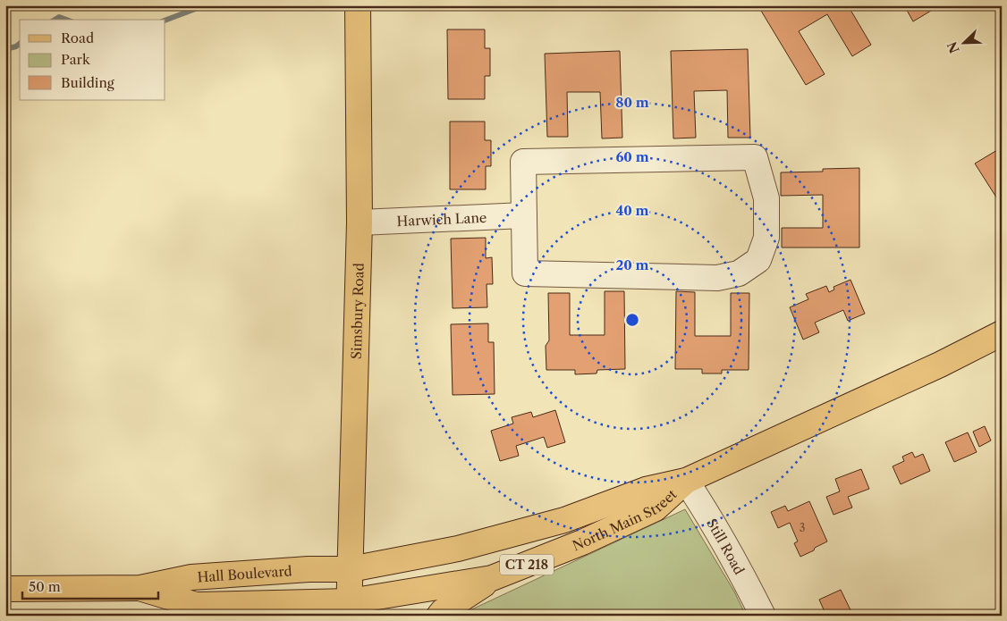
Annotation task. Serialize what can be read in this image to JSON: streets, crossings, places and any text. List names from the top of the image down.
{
  "streets": {
    "main road": [
      "Simsbury Road",
      "North Main Street",
      "CT 218",
      "Hall Boulevard"
    ],
    "street": ["Harwich Lane", "Still Road"]
  },
  "crossings": [
    ["Harwich Lane", "Simsbury Road"],
    ["Simsbury Road", "North Main Street"],
    ["Simsbury Road", "Hall Boulevard"],
    ["North Main Street", "Still Road"],
    ["North Main Street", "Hall Boulevard"]
  ],
  "house_numbers": ["3"],
  "legend": ["Road", "Park", "Building"],
  "scale_bar": "50 m",
  "north": "bottom left",
  "rings": [
    "80 m",
    "60 m",
    "40 m",
    "20 m"
  ]
}
